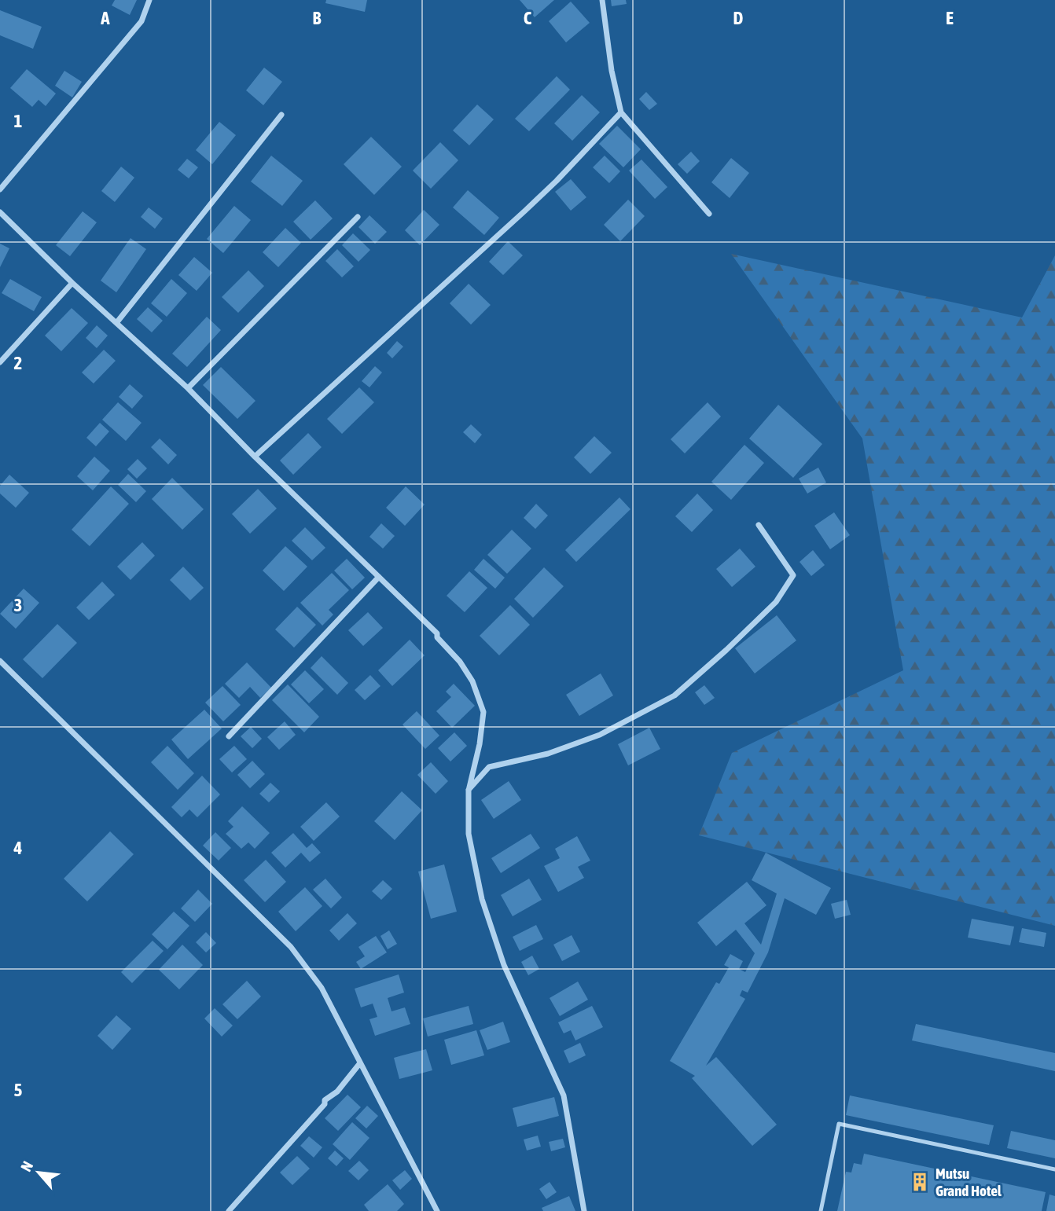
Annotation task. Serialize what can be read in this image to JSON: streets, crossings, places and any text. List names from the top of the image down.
{
  "places": {
    "building": ["Mutsu Grand Hotel"]
  },
  "north": "top left",
  "grid": {
    "columns": [
      "A",
      "B",
      "C",
      "D",
      "E"
    ],
    "rows": [
      "1",
      "2",
      "3",
      "4",
      "5"
    ]
  }
}
